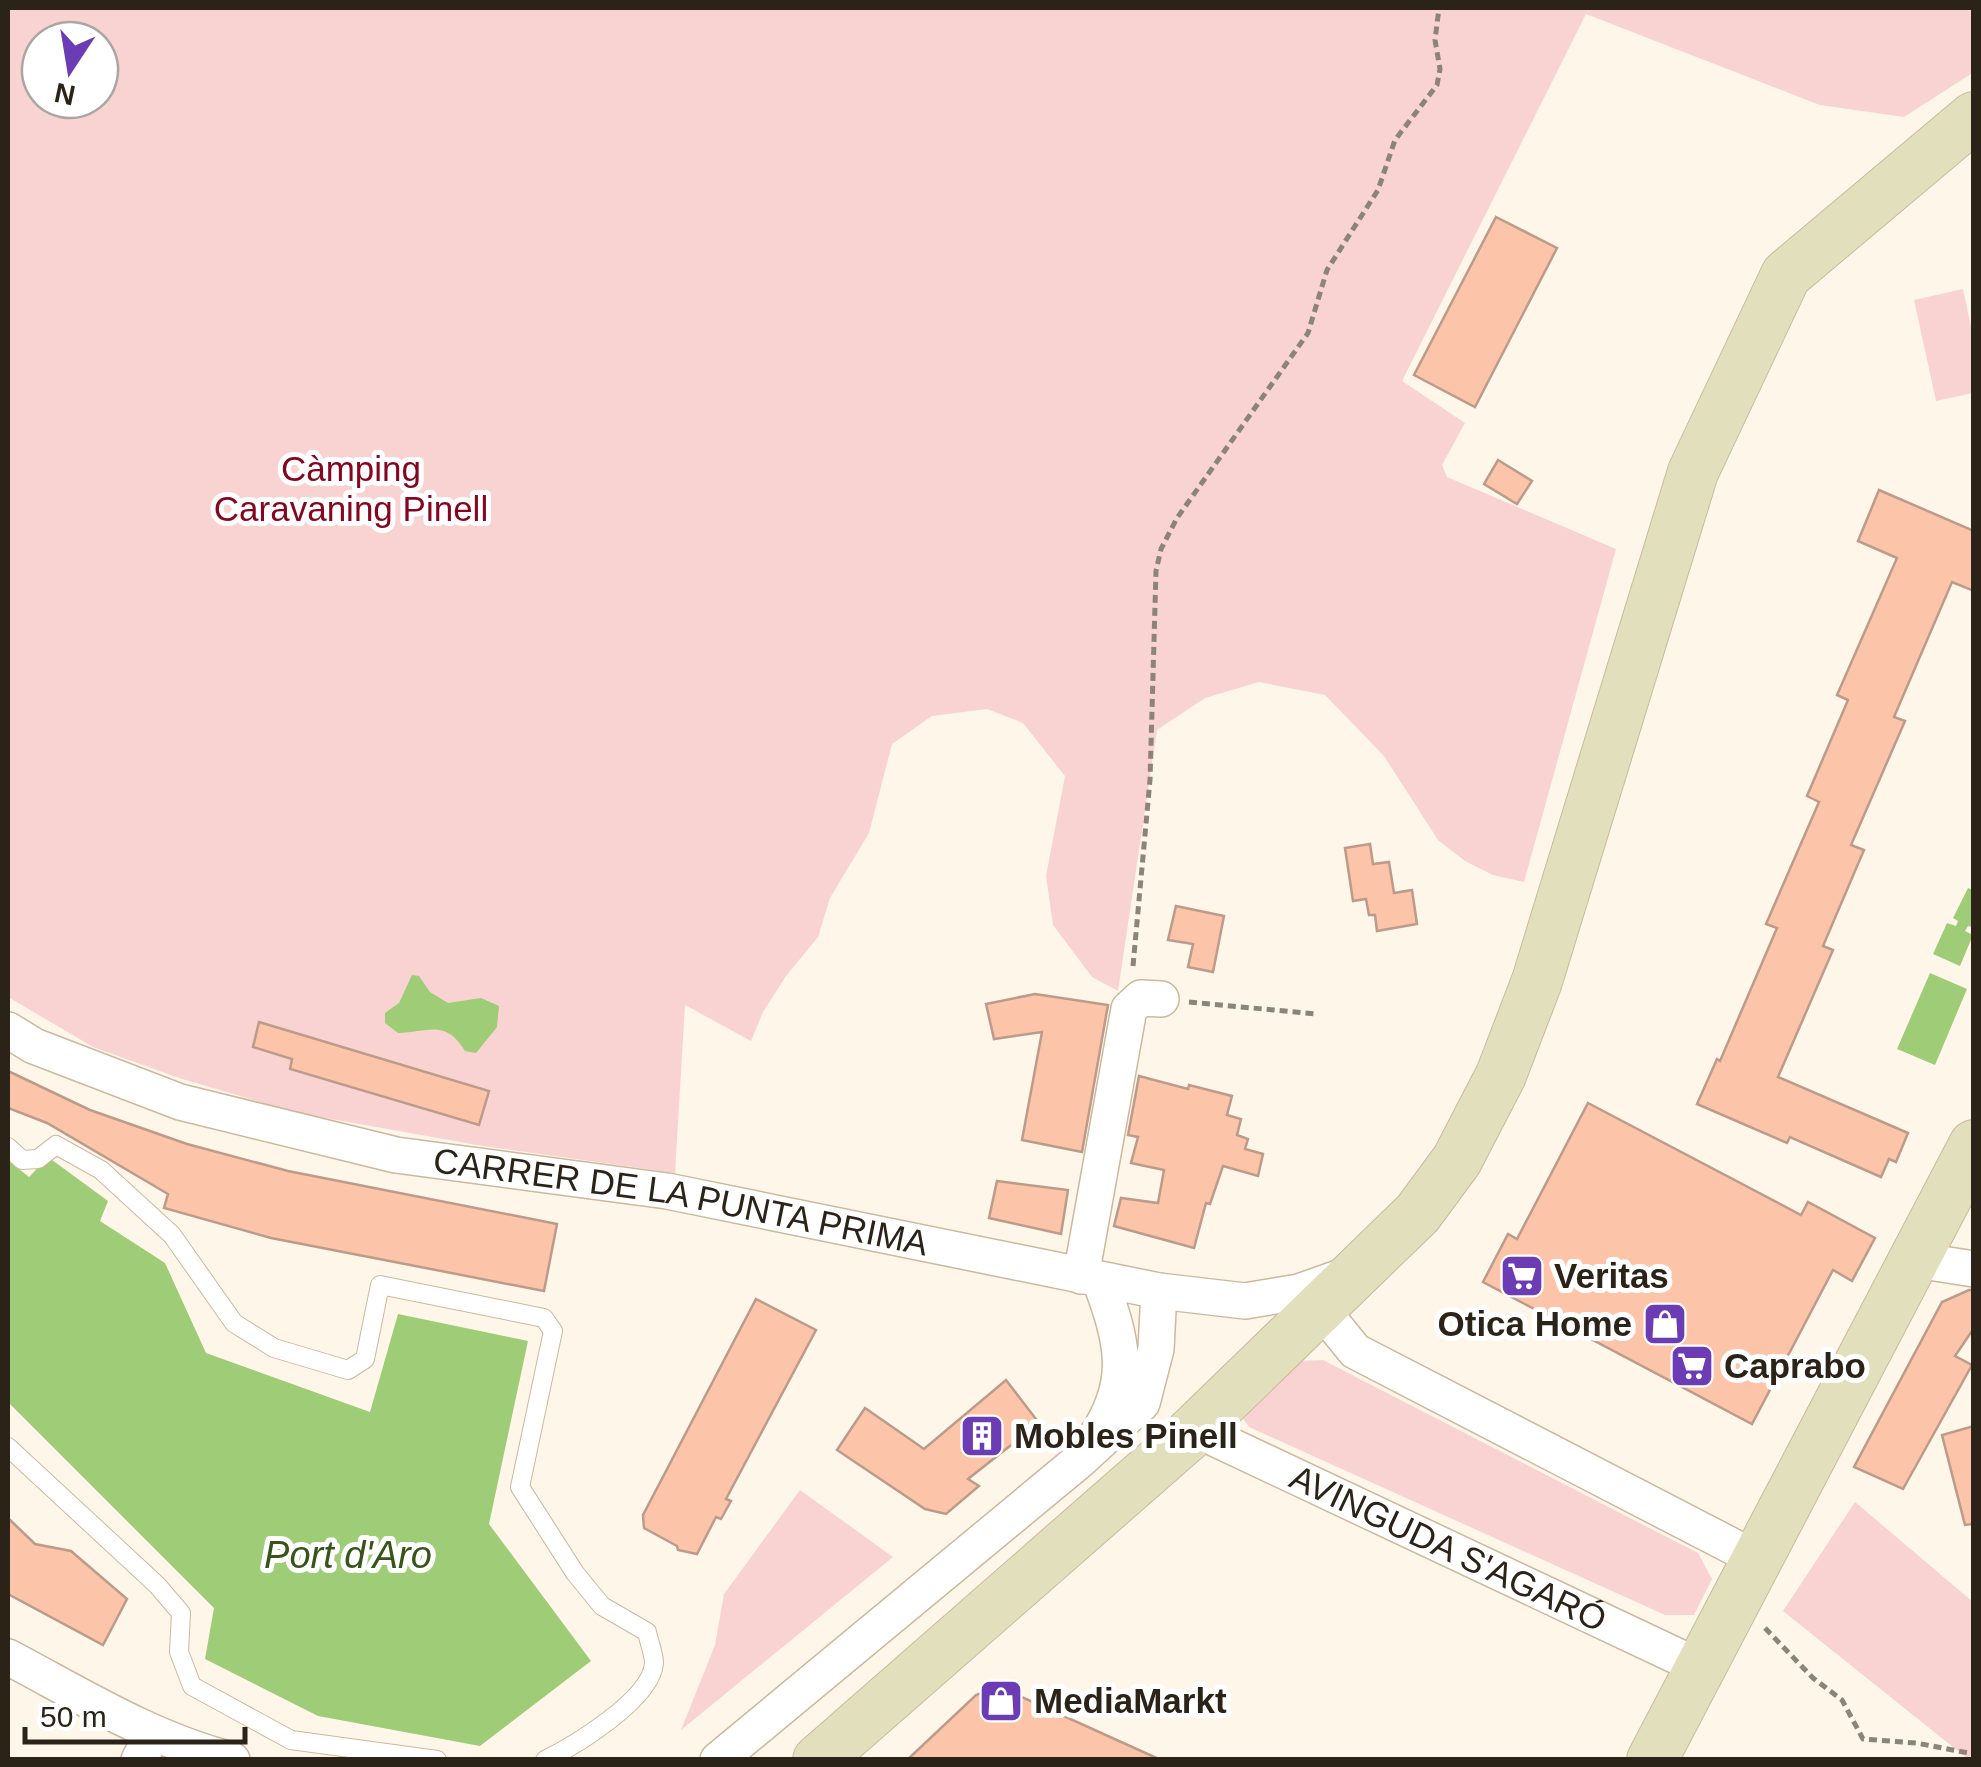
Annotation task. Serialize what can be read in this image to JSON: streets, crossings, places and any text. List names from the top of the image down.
{
  "streets": {
    "street": ["CARRER DE LA PUNTA PRIMA", "AVINGUDA S'AGARÓ"]
  },
  "water": ["Port d'Aro"],
  "parks": ["Càmping Caravaning Pinell"],
  "places": {
    "supermarket": ["Veritas", "Caprabo"],
    "shop": ["Otica Home", "MediaMarkt"],
    "building": ["Mobles Pinell"]
  },
  "scale_bar": "50 m",
  "north": "bottom"
}
